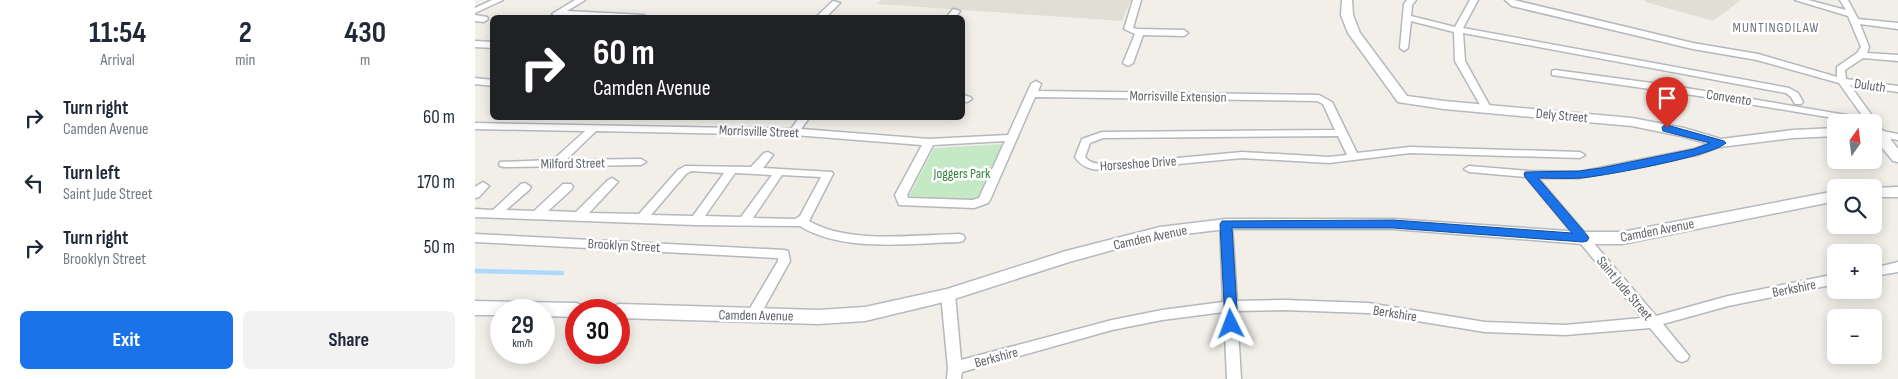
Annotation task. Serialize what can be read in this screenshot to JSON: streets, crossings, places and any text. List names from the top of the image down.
{
  "streets": {
    "street": [
      "Duluth",
      "Morrisville Extension",
      "Convento",
      "Dely Street",
      "Morrisville Street",
      "Milford Street",
      "Horseshoe Drive",
      "Camden Avenue",
      "Brooklyn Street",
      "Saint Jude Street",
      "Berkshire"
    ]
  },
  "crossings": [
    ["Morrisville Extension", "Morrisville Street"],
    ["Morrisville Extension", "Horseshoe Drive"],
    ["Camden Avenue", "Brooklyn Street"],
    ["Camden Avenue", "Saint Jude Street"],
    ["Saint Jude Street", "Berkshire"]
  ],
  "districts": ["MUNTINGDILAW"],
  "parks": ["Joggers Park"],
  "north": "top",
  "page": {
    "eta": [
      "11:54",
      "Arrival",
      "2",
      "min",
      "430",
      "m"
    ],
    "turn": ["60 m", "Camden Avenue"],
    "list": [
      {
        "name": "Turn right",
        "note": "Camden Avenue",
        "value": "60 m"
      },
      {
        "name": "Turn left",
        "note": "Saint Jude Street",
        "value": "170 m"
      },
      {
        "name": "Turn right",
        "note": "Brooklyn Street",
        "value": "50 m"
      }
    ],
    "map_buttons": ["+", "−"],
    "speed": "29 km/h",
    "limit": "30",
    "buttons": ["Exit", "Share"]
  }
}
